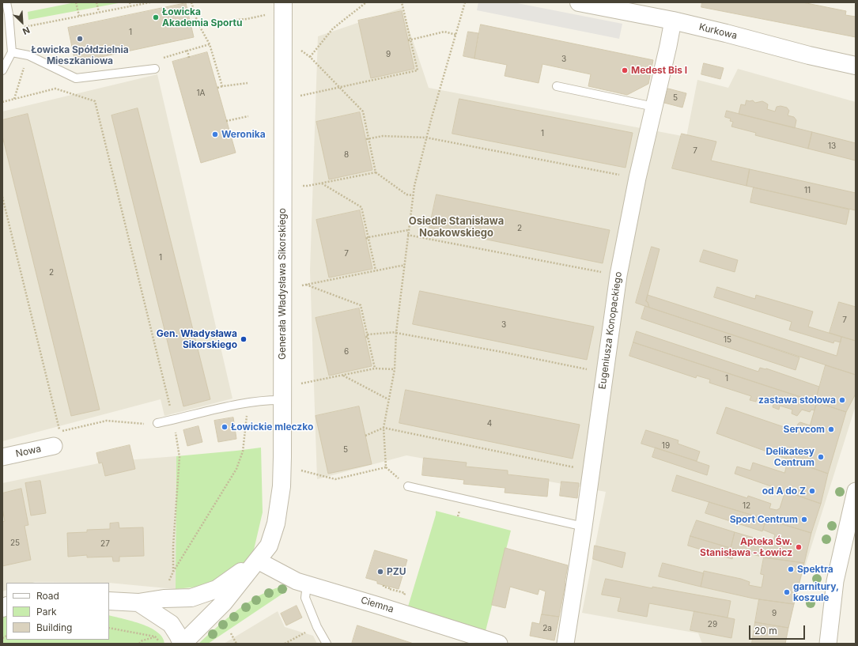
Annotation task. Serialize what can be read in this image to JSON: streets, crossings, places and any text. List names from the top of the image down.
{
  "streets": {
    "street": [
      "Kurkowa",
      "Generała Władysława Sikorskiego",
      "Eugeniusza Konopackiego",
      "Nowa",
      "Ciemna"
    ]
  },
  "crossings": [
    ["Kurkowa", "Eugeniusza Konopackiego"],
    ["Generała Władysława Sikorskiego", "Ciemna"]
  ],
  "districts": ["Osiedle Stanisława Noakowskiego"],
  "places": [
    "Łowicka Akademia Sportu",
    "Łowicka Spółdzielnia Mieszkaniowa",
    "Medest Bis I",
    "Weronika",
    "Gen. Władysława Sikorskiego",
    "zastawa stołowa",
    "Łowickie mleczko",
    "Servcom",
    "Delikatesy Centrum",
    "od A do Z",
    "Sport Centrum",
    "Apteka Św. Stanisława - Łowicz",
    "Spektra",
    "PZU",
    "garnitury, koszule"
  ],
  "house_numbers": [
    "1",
    "9",
    "3",
    "1A",
    "5",
    "1",
    "13",
    "7",
    "8",
    "11",
    "2",
    "7",
    "1",
    "2",
    "7",
    "3",
    "15",
    "6",
    "1",
    "4",
    "19",
    "5",
    "12",
    "25",
    "27",
    "9",
    "29",
    "2a"
  ],
  "legend": ["Road", "Park", "Building"],
  "scale_bar": "20 m",
  "north": "bottom right"
}
